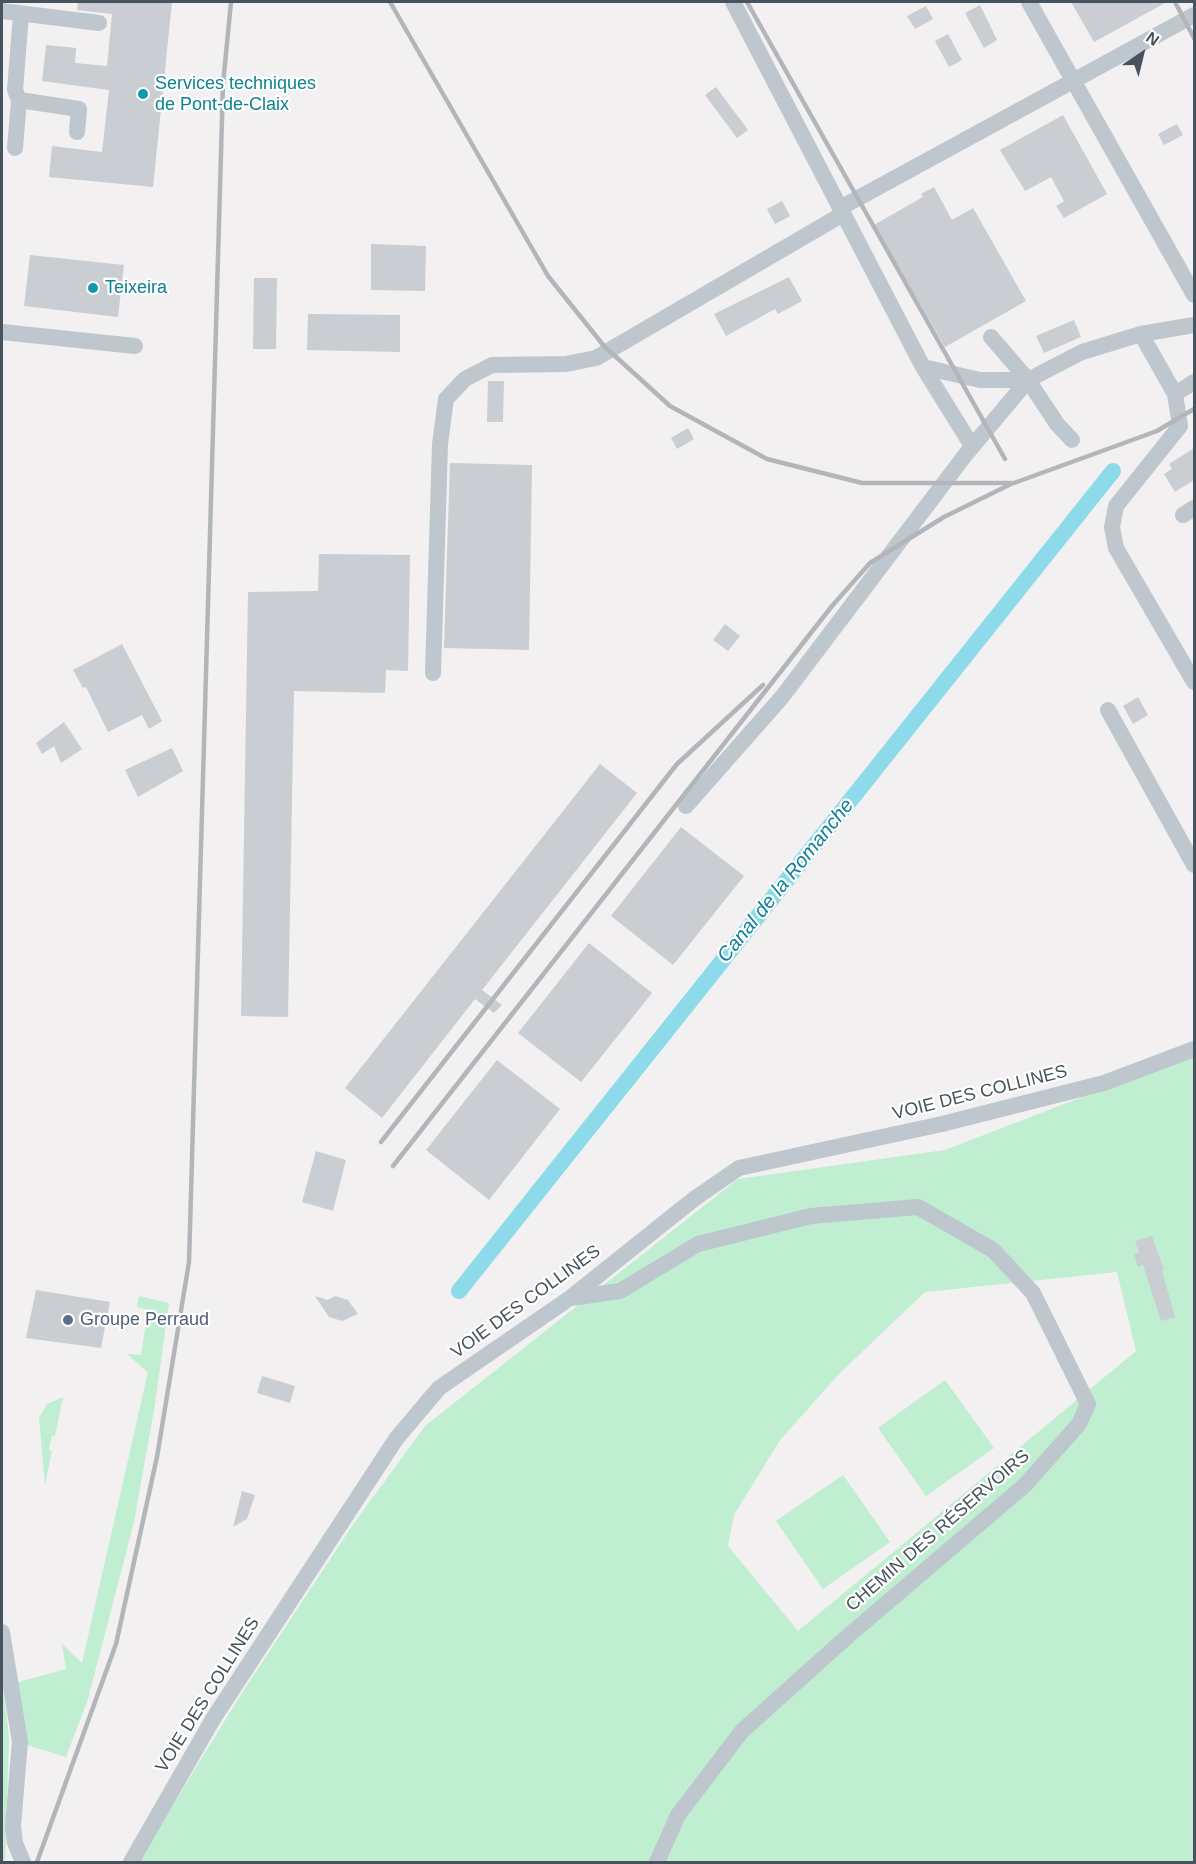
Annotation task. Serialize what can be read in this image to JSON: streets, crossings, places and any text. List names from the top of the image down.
{
  "streets": {
    "street": ["VOIE DES COLLINES", "CHEMIN DES RÉSERVOIRS"]
  },
  "crossings": [
    ["VOIE DES COLLINES", "CHEMIN DES RÉSERVOIRS"]
  ],
  "water": ["Canal de la Romanche"],
  "places": ["Services techniques de Pont-de-Claix", "Teixeira", "Groupe Perraud"],
  "north": "top right"
}
